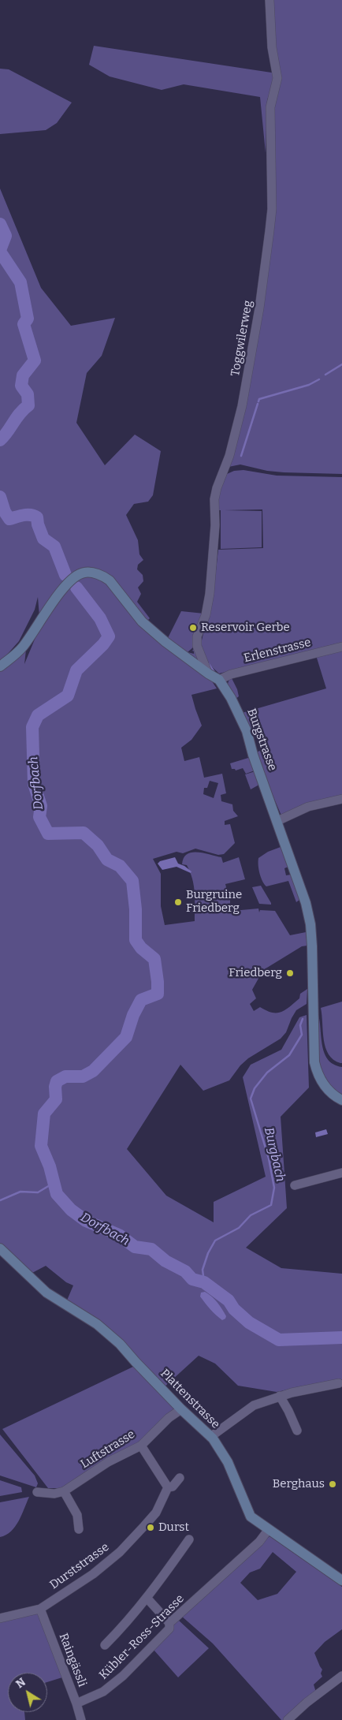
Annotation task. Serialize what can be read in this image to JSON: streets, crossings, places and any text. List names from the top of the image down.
{
  "streets": {
    "street": [
      "Toggwilerweg",
      "Erlenstrasse",
      "Burgstrasse",
      "Plattenstrasse",
      "Luftstrasse",
      "Durststrasse",
      "Kübler-Ross-Strasse",
      "Raingässli"
    ]
  },
  "crossings": [
    ["Erlenstrasse", "Burgstrasse"],
    ["Plattenstrasse", "Luftstrasse"],
    ["Plattenstrasse", "Kübler-Ross-Strasse"],
    ["Durststrasse", "Raingässli"],
    ["Kübler-Ross-Strasse", "Raingässli"]
  ],
  "water": ["Dorfbach", "Burgbach"],
  "places": [
    "Reservoir Gerbe",
    "Burgruine Friedberg",
    "Friedberg",
    "Berghaus",
    "Durst"
  ],
  "north": "top left"
}
